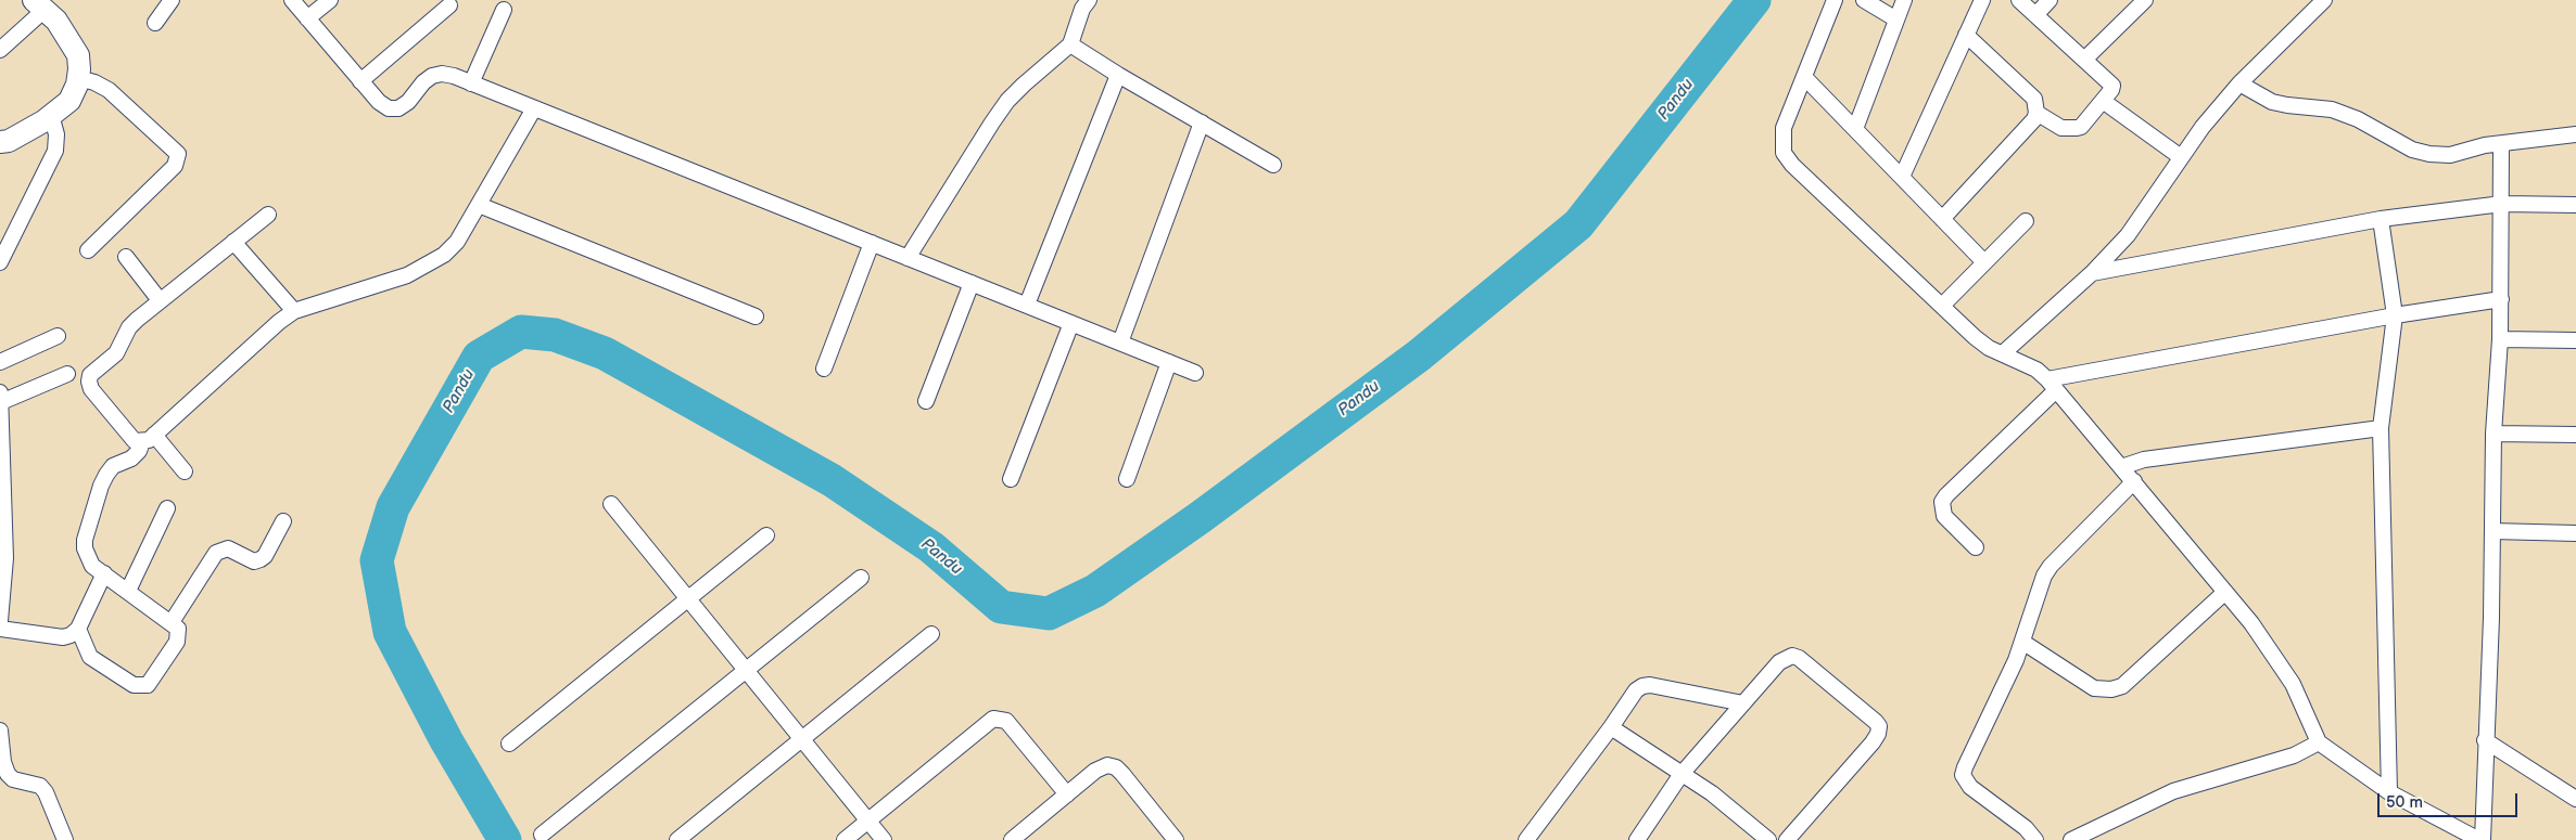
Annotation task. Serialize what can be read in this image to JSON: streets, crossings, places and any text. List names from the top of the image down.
{
  "water": ["Pandu"],
  "scale_bar": "50 m"
}
